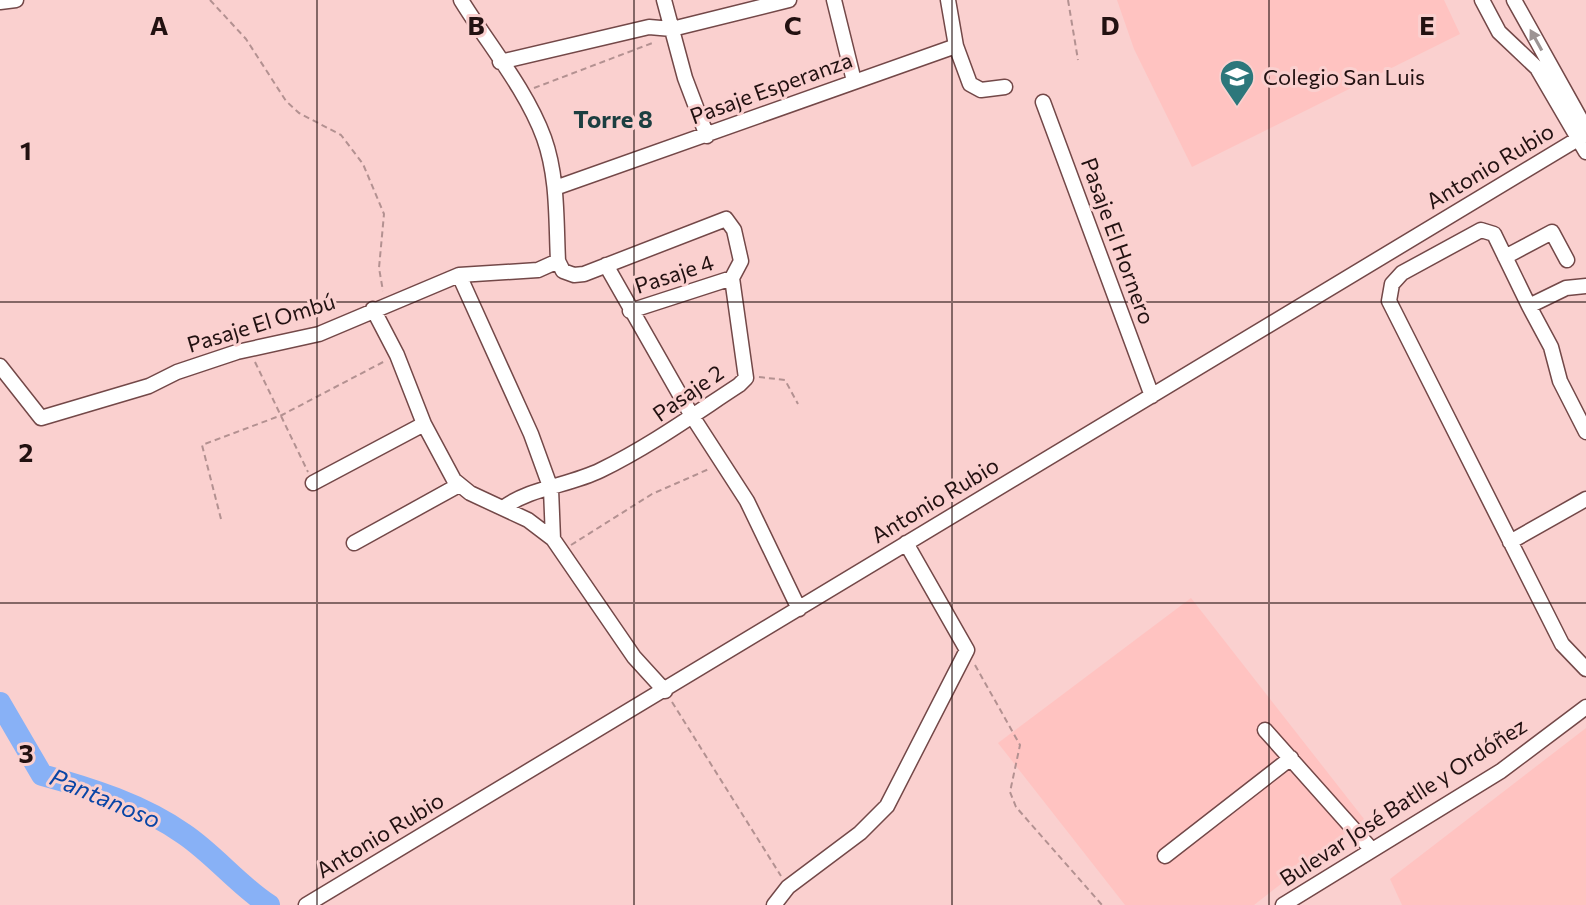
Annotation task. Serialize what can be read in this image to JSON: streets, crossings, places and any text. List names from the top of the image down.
{
  "streets": {
    "street": [
      "Pasaje Esperanza",
      "Antonio Rubio",
      "Pasaje El Hornero",
      "Pasaje 4",
      "Pasaje El Ombú",
      "Pasaje 2",
      "Bulevar José Batlle y Ordóñez"
    ]
  },
  "crossings": [
    ["Antonio Rubio", "Pasaje El Hornero"],
    ["Pasaje 4", "Pasaje 2"]
  ],
  "districts": ["Torre 8"],
  "water": ["Pantanoso"],
  "places": {
    "school or university": ["Colegio San Luis"]
  },
  "grid": {
    "columns": [
      "A",
      "B",
      "C",
      "D",
      "E"
    ],
    "rows": ["1", "2", "3"]
  }
}
